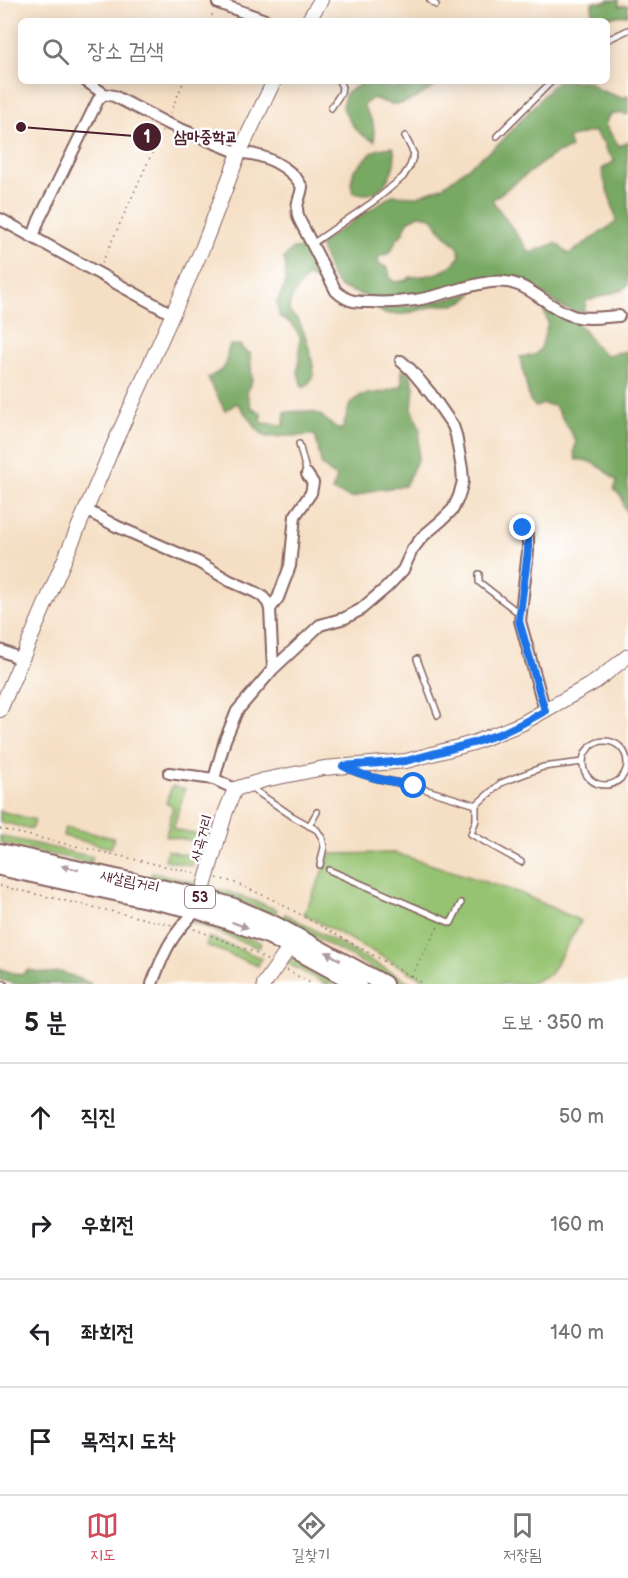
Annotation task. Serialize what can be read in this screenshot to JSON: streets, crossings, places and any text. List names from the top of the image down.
{
  "streets": {
    "main road": ["새살림거리", "53"],
    "street": ["사곡거리"]
  },
  "crossings": [
    ["사곡거리", "새살림거리"]
  ],
  "places": ["삼마중학교"],
  "page": {
    "search": "장소 검색",
    "heading": ["5 분", "도보 · 350 m"],
    "list": [
      ["직진", "50 m"],
      ["우회전", "160 m"],
      ["좌회전", "140 m"],
      "목적지 도착"
    ],
    "nav": ["지도", "길찾기", "저장됨"]
  }
}
